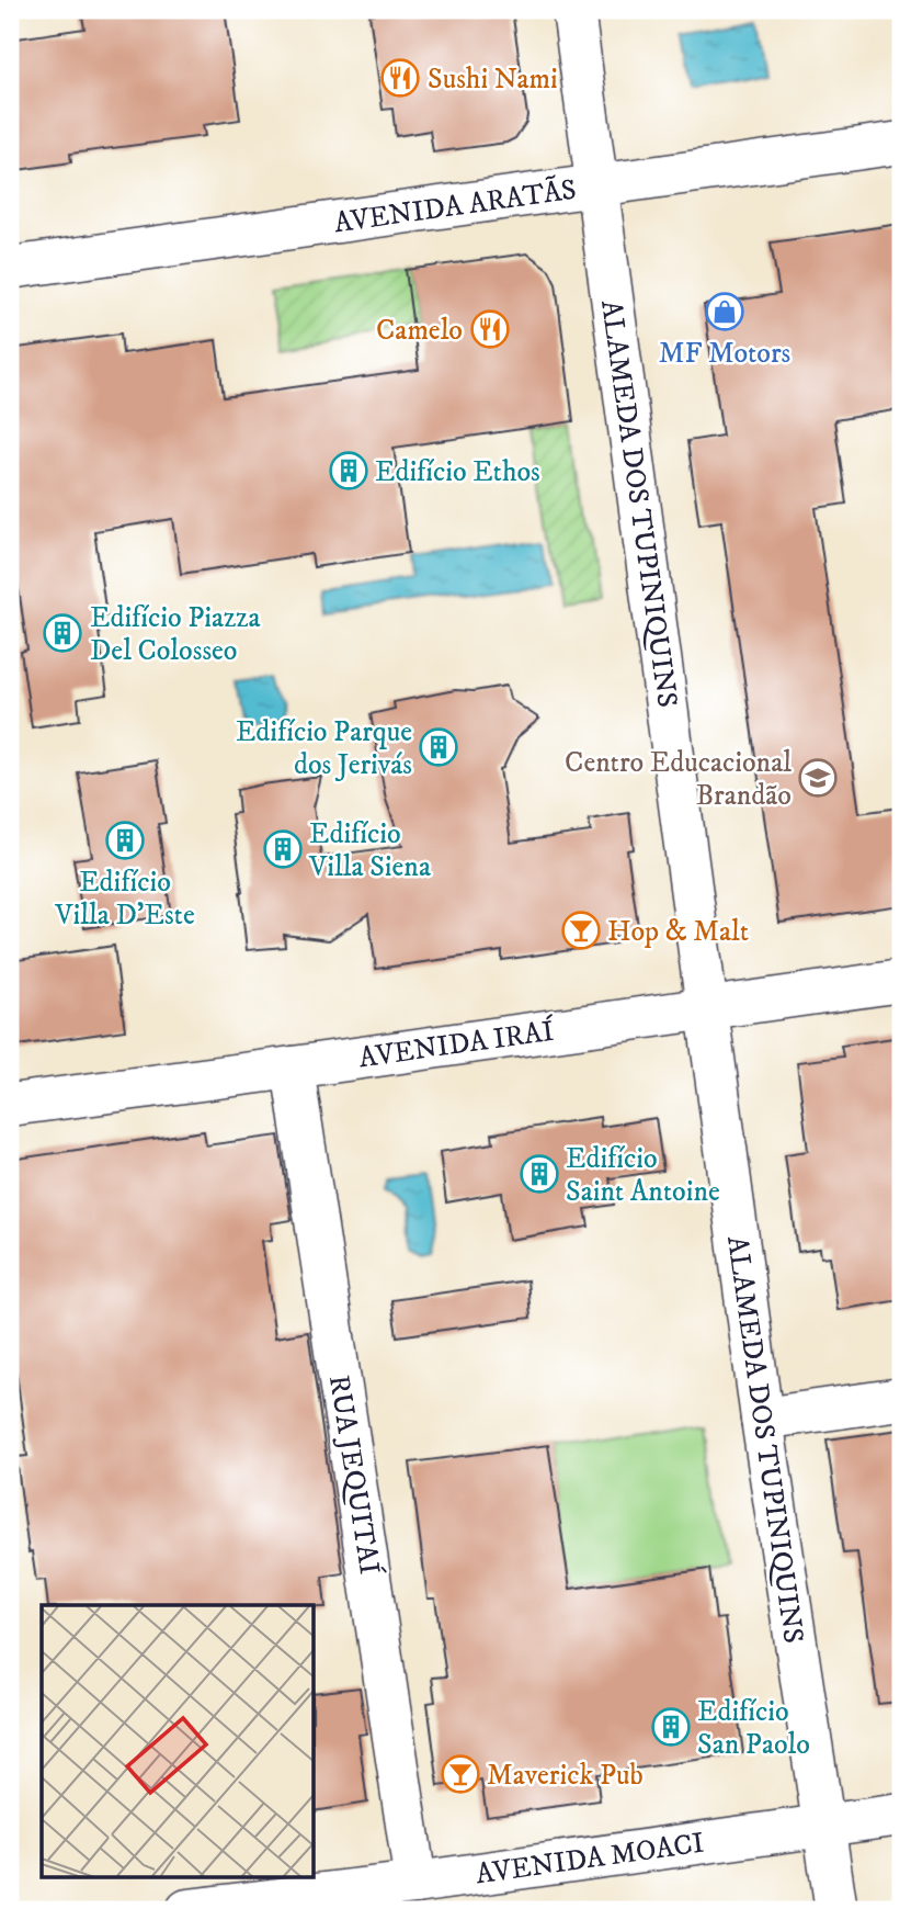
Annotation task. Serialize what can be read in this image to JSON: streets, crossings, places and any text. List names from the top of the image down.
{
  "streets": {
    "street": [
      "AVENIDA ARATÃS",
      "ALAMEDA DOS TUPINIQUINS",
      "AVENIDA IRAÍ",
      "RUA JEQUITAÍ",
      "AVENIDA MOACI"
    ]
  },
  "crossings": [
    ["AVENIDA ARATÃS", "ALAMEDA DOS TUPINIQUINS"],
    ["ALAMEDA DOS TUPINIQUINS", "AVENIDA IRAÍ"],
    ["ALAMEDA DOS TUPINIQUINS", "AVENIDA MOACI"],
    ["AVENIDA IRAÍ", "RUA JEQUITAÍ"],
    ["RUA JEQUITAÍ", "AVENIDA MOACI"]
  ],
  "places": {
    "restaurant": ["Sushi Nami", "Camelo"],
    "shop": ["MF Motors"],
    "building": [
      "Edifício Ethos",
      "Edifício Piazza Del Colosseo",
      "Edifício Parque dos Jerivás",
      "Edifício Villa D'Este",
      "Edifício Villa Siena",
      "Edifício Saint Antoine",
      "Edifício San Paolo"
    ],
    "school or university": ["Centro Educacional Brandão"],
    "bar": ["Hop & Malt", "Maverick Pub"]
  }
}
